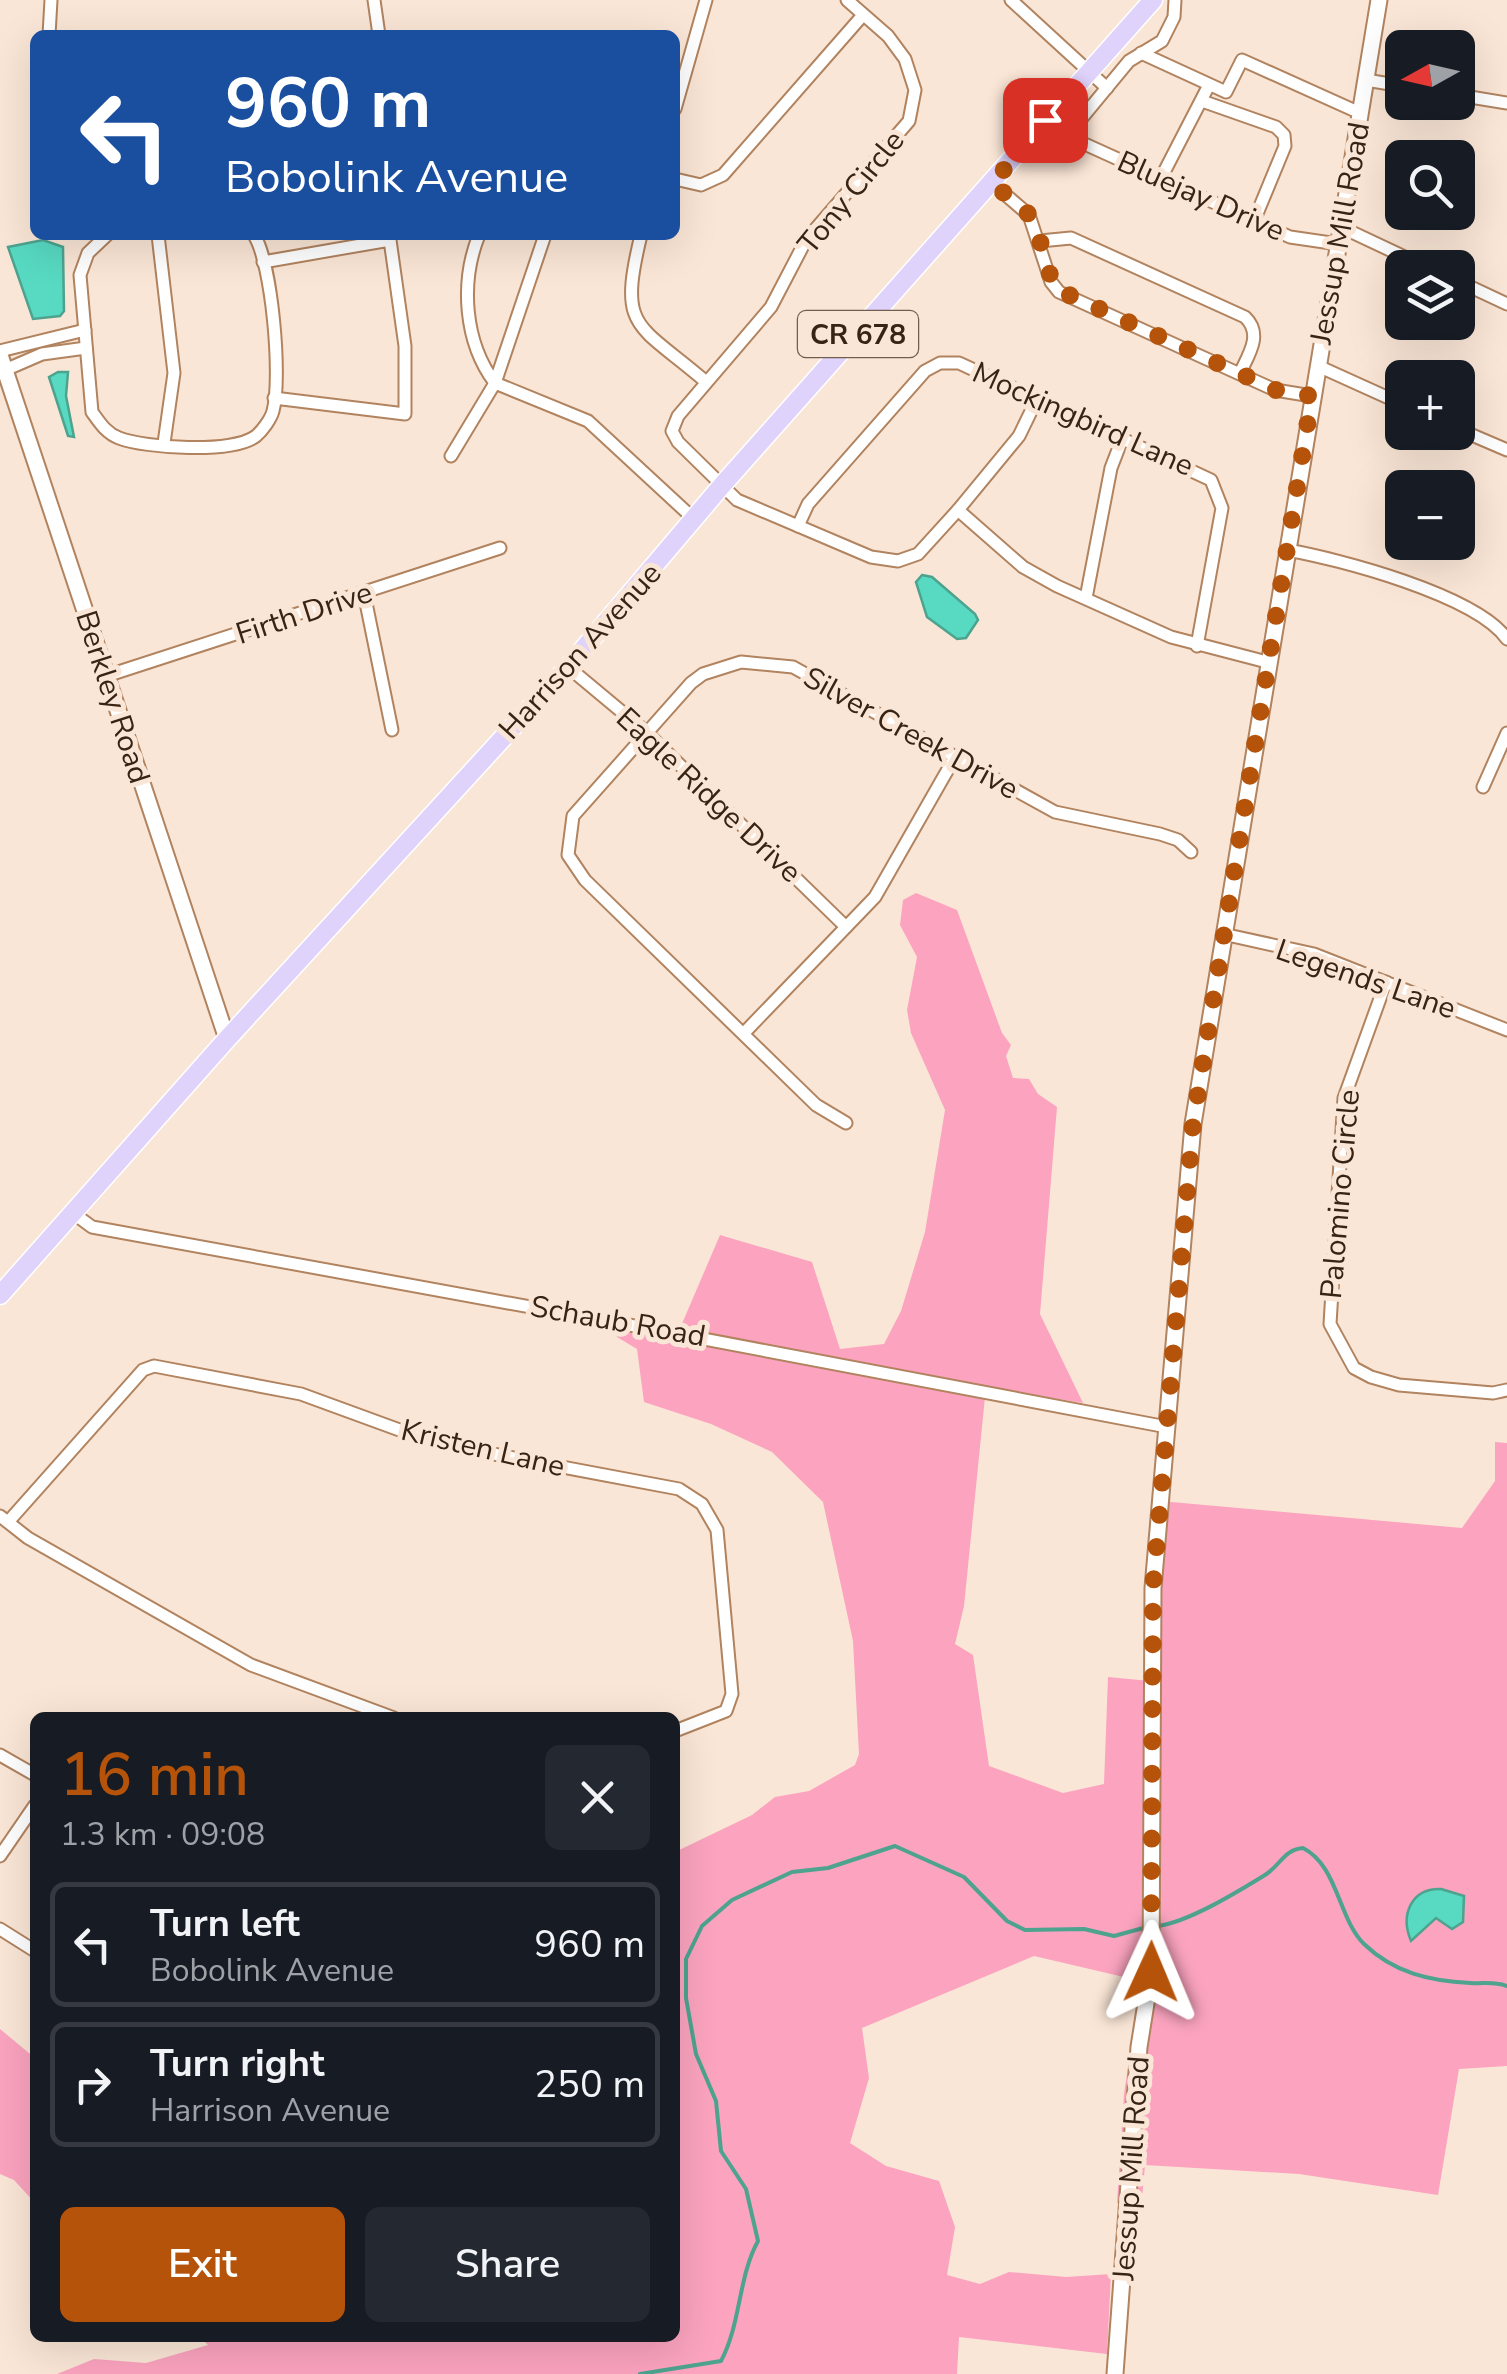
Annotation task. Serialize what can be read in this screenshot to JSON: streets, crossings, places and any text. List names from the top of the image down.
{
  "streets": {
    "main road": ["CR 678", "Harrison Avenue"],
    "street": [
      "Tony Circle",
      "Bluejay Drive",
      "Jessup Mill Road",
      "Mockingbird Lane",
      "Firth Drive",
      "Berkley Road",
      "Silver Creek Drive",
      "Eagle Ridge Drive",
      "Legends Lane",
      "Palomino Circle",
      "Schaub Road",
      "Kristen Lane"
    ]
  },
  "crossings": [
    ["Tony Circle", "Harrison Avenue"],
    ["Bluejay Drive", "Jessup Mill Road"],
    ["Jessup Mill Road", "Legends Lane"],
    ["Jessup Mill Road", "Schaub Road"],
    ["Firth Drive", "Berkley Road"],
    ["Harrison Avenue", "Berkley Road"],
    ["Harrison Avenue", "Eagle Ridge Drive"],
    ["Harrison Avenue", "Schaub Road"],
    ["Silver Creek Drive", "Eagle Ridge Drive"],
    ["Legends Lane", "Palomino Circle"]
  ],
  "north": "left",
  "page": {
    "map_buttons": ["+", "−"],
    "turn": ["960 m", "Bobolink Avenue"],
    "heading": ["16 min", "1.3 km · 09:08"],
    "list": [
      {
        "name": "Turn left",
        "note": "Bobolink Avenue",
        "value": "960 m"
      },
      {
        "name": "Turn right",
        "note": "Harrison Avenue",
        "value": "250 m"
      }
    ],
    "buttons": ["Exit", "Share"]
  }
}
